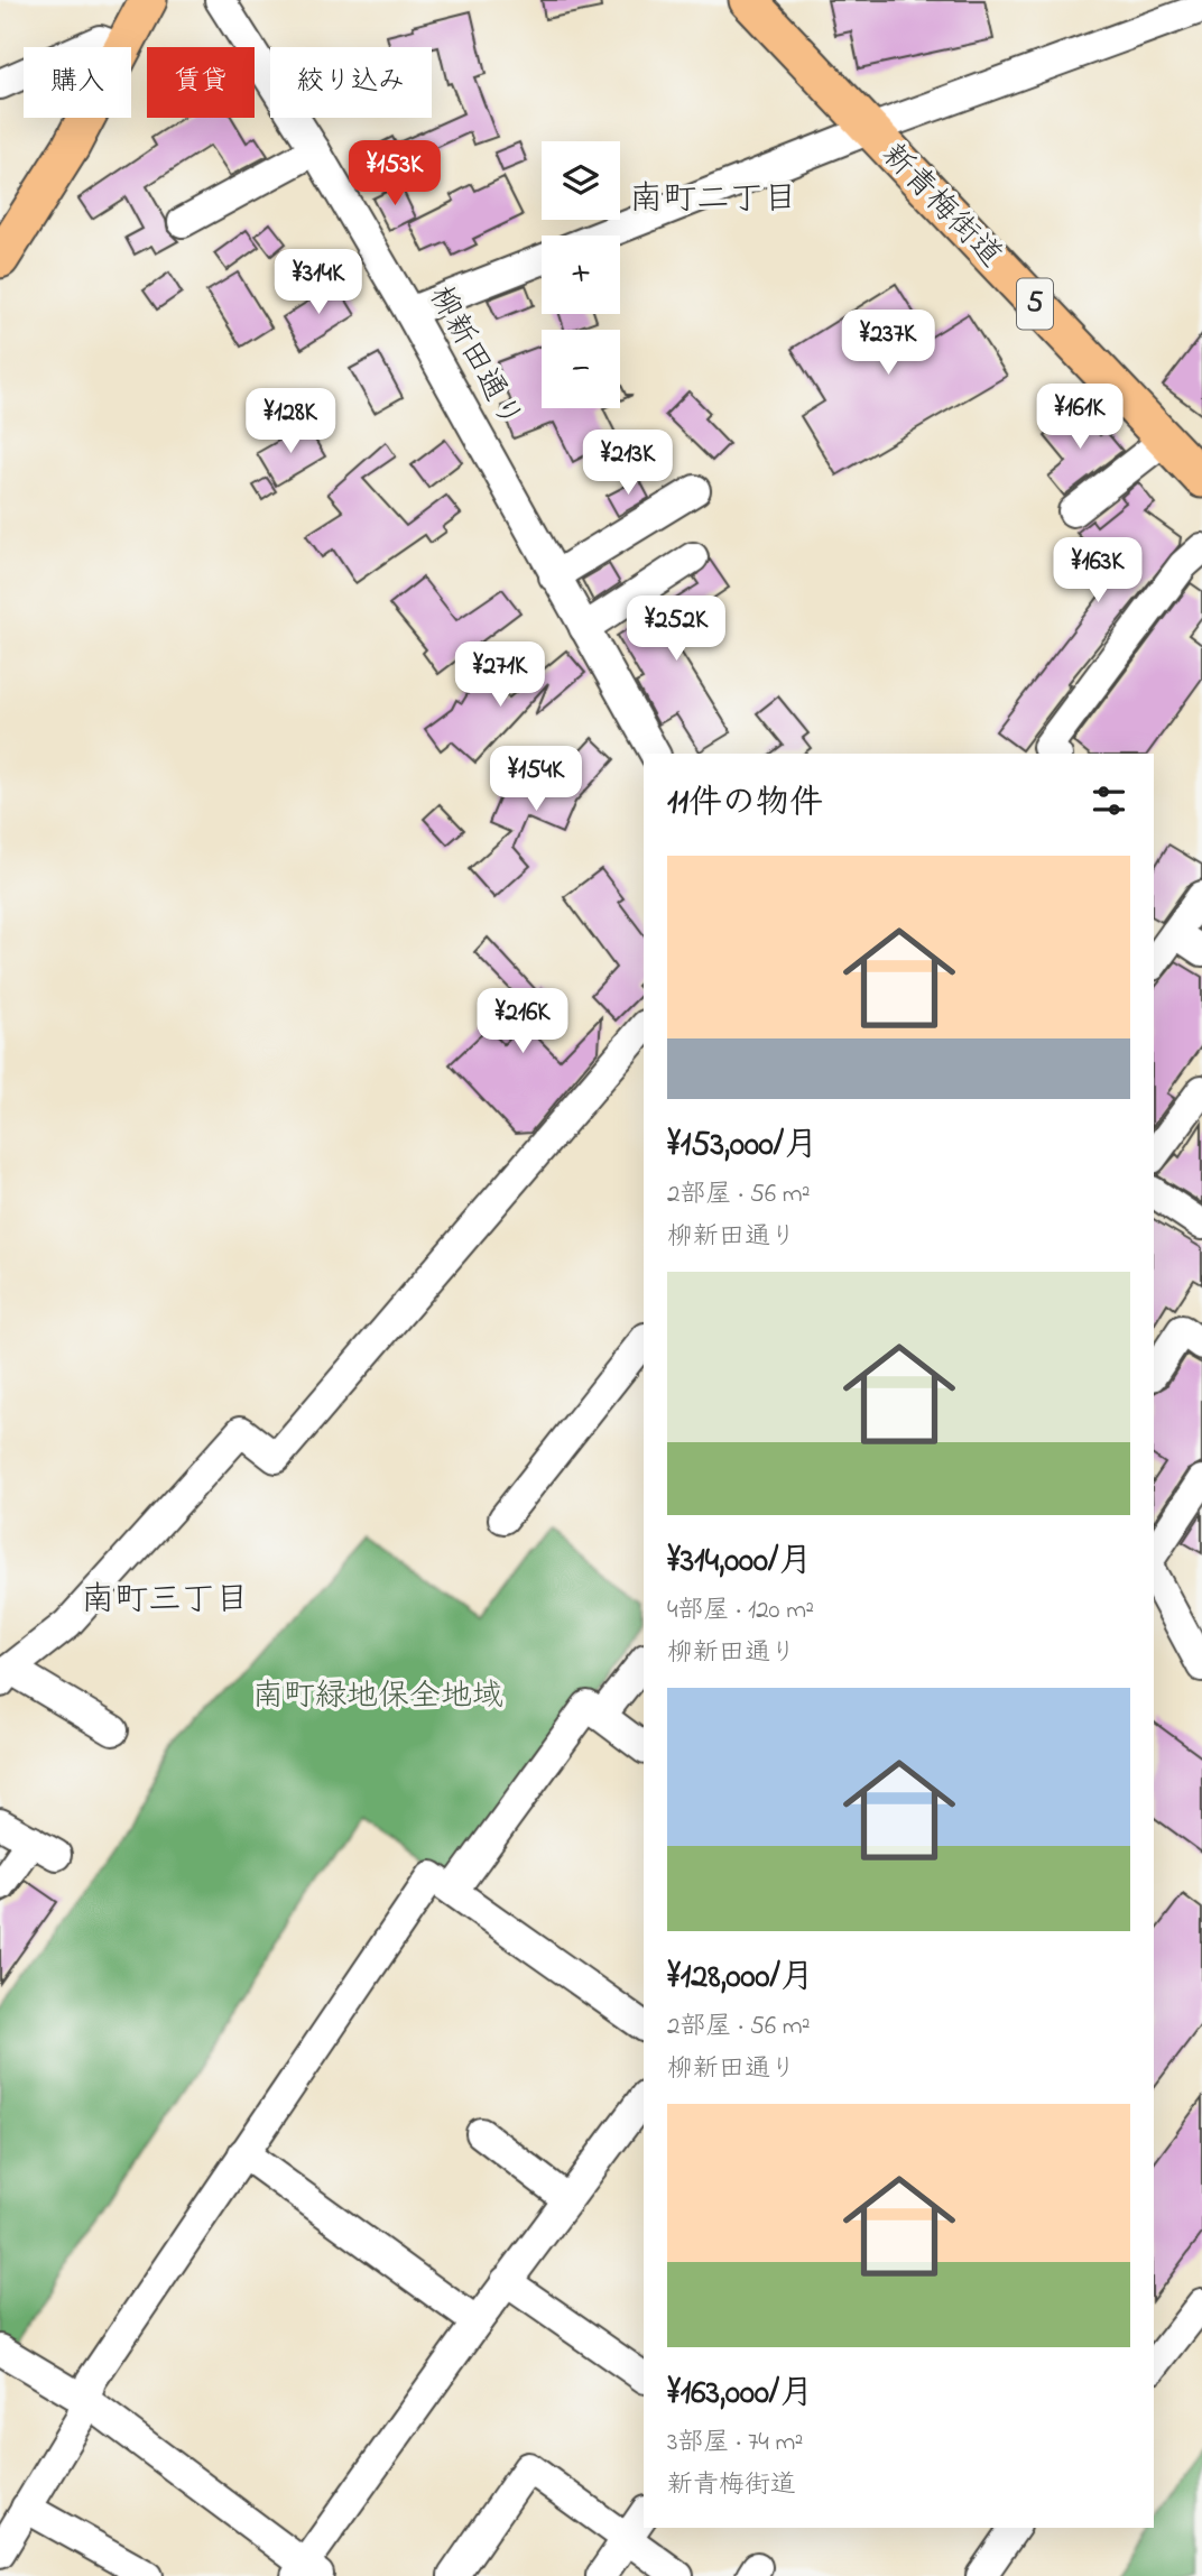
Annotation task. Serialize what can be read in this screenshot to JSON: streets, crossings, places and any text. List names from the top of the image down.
{
  "streets": {
    "main road": ["新青梅街道", "5"],
    "street": ["柳新田通り"]
  },
  "districts": ["南町二丁目", "南町三丁目"],
  "parks": ["南町緑地保全地域"],
  "page": {
    "chip": ["購入", "賃貸", "絞り込み"],
    "price": [
      "¥153K",
      "¥314K",
      "¥237K",
      "¥161K",
      "¥128K",
      "¥213K",
      "¥163K",
      "¥252K",
      "¥271K",
      "¥154K",
      "¥216K"
    ],
    "map_buttons": ["+", "−"],
    "heading": "11件の物件",
    "list": [
      {
        "name": "¥153,000/月",
        "note": "2部屋 · 56 m² · 柳新田通り"
      },
      {
        "name": "¥314,000/月",
        "note": "4部屋 · 120 m² · 柳新田通り"
      },
      {
        "name": "¥128,000/月",
        "note": "2部屋 · 56 m² · 柳新田通り"
      },
      {
        "name": "¥163,000/月",
        "note": "3部屋 · 74 m² · 新青梅街道"
      }
    ]
  }
}
